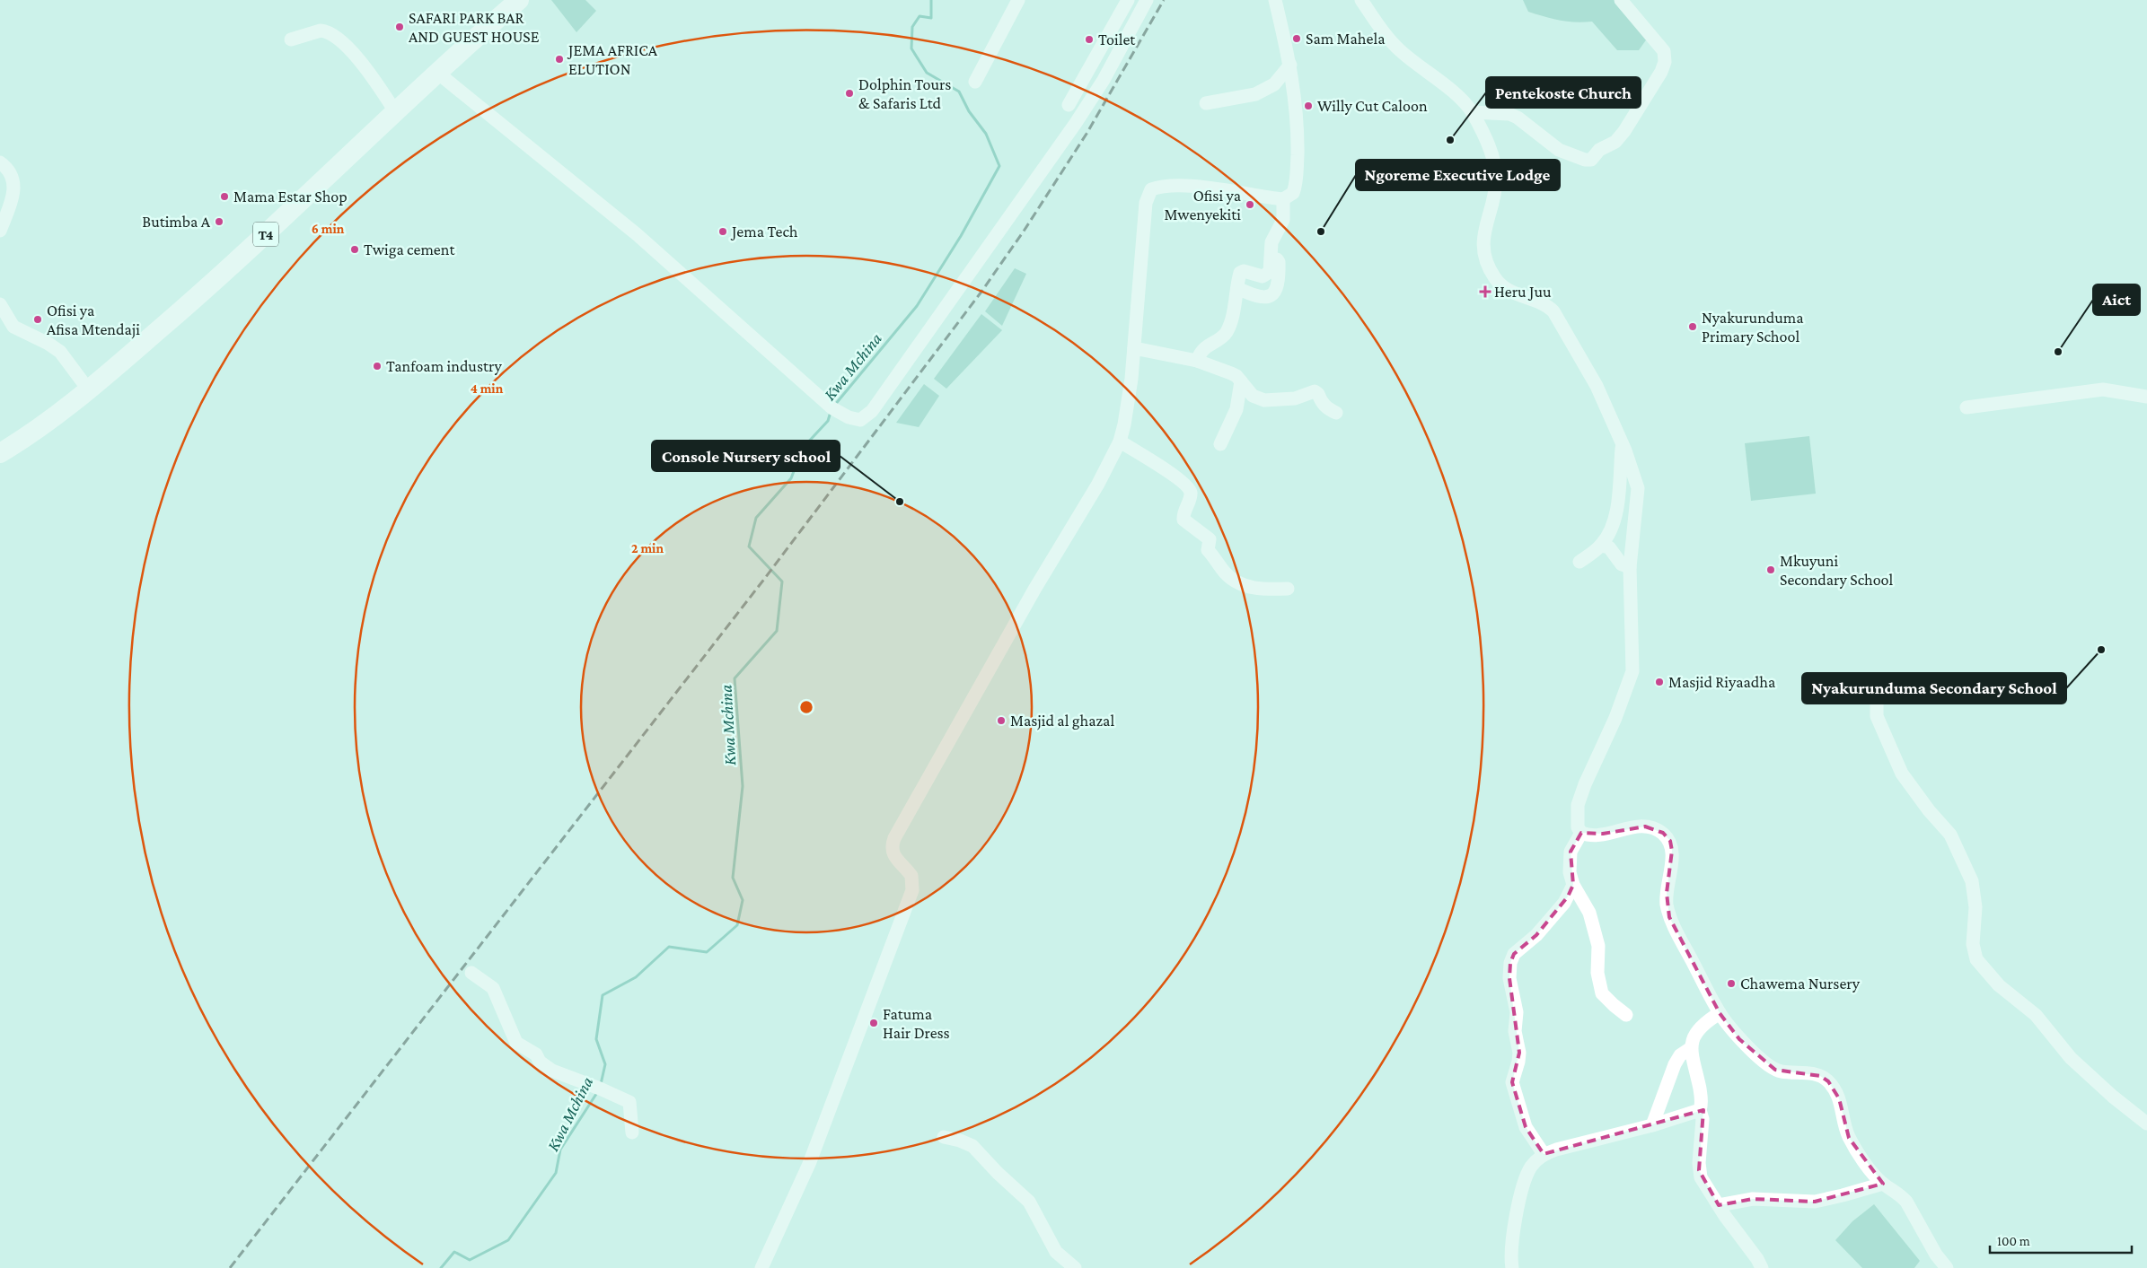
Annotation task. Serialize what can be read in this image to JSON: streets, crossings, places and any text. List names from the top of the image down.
{
  "streets": {
    "highway": ["T4"]
  },
  "water": ["Kwa Mchina"],
  "places": {
    "other": [
      "SAFARI PARK BAR AND GUEST HOUSE",
      "Sam Mahela",
      "Toilet",
      "JEMA AFRICA ELUTION",
      "Dolphin Tours & Safaris Ltd",
      "Willy Cut Caloon",
      "Pentekoste Church",
      "Mama Estar Shop",
      "Ofisi ya Mwenyekiti",
      "Butimba A",
      "Jema Tech",
      "Ngoreme Executive Lodge",
      "Twiga cement",
      "Ofisi ya Afisa Mtendaji",
      "Nyakurunduma Primary School",
      "Aict",
      "Tanfoam industry",
      "Console Nursery school",
      "Mkuyuni Secondary School",
      "Nyakurunduma Secondary School",
      "Masjid Riyaadha",
      "Masjid al ghazal",
      "Chawema Nursery",
      "Fatuma Hair Dress"
    ],
    "health": ["Heru Juu"]
  },
  "scale_bar": "100 m",
  "rings": ["6 min", "4 min", "2 min"]
}
